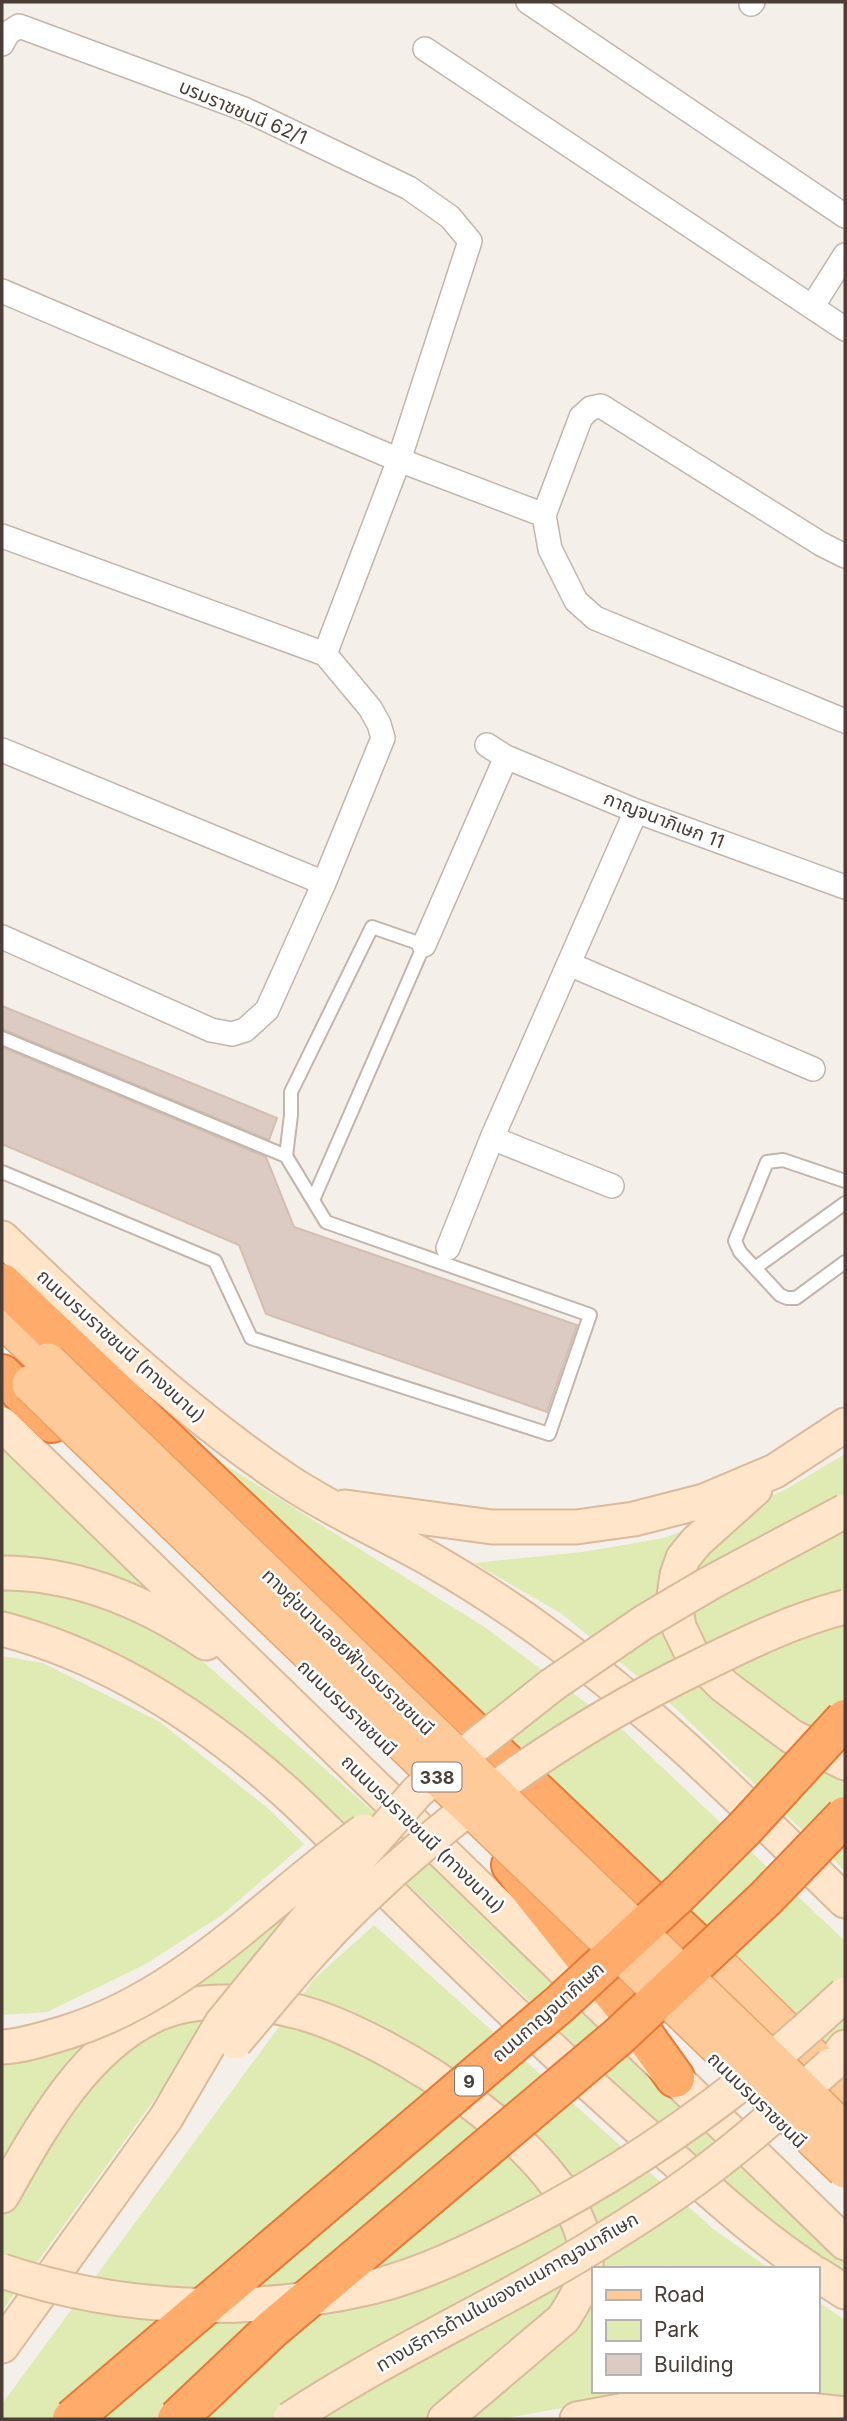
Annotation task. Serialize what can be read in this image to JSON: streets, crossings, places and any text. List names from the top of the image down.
{
  "streets": {
    "highway": [
      "ถนนบรมราชชนนี",
      "338",
      "ถนนกาญจนาภิเษก",
      "9"
    ],
    "main road": ["ถนนบรมราชชนนี (ทางขนาน)", "ทางคู่ขนานลอยฟ้าบรมราชชนนี", "ทางบริการด้านในของถนนกาญจนาภิเษก"],
    "street": ["บรมราชชนนี 62/1", "กาญจนาภิเษก 11"]
  },
  "legend": ["Road", "Park", "Building"]
}
